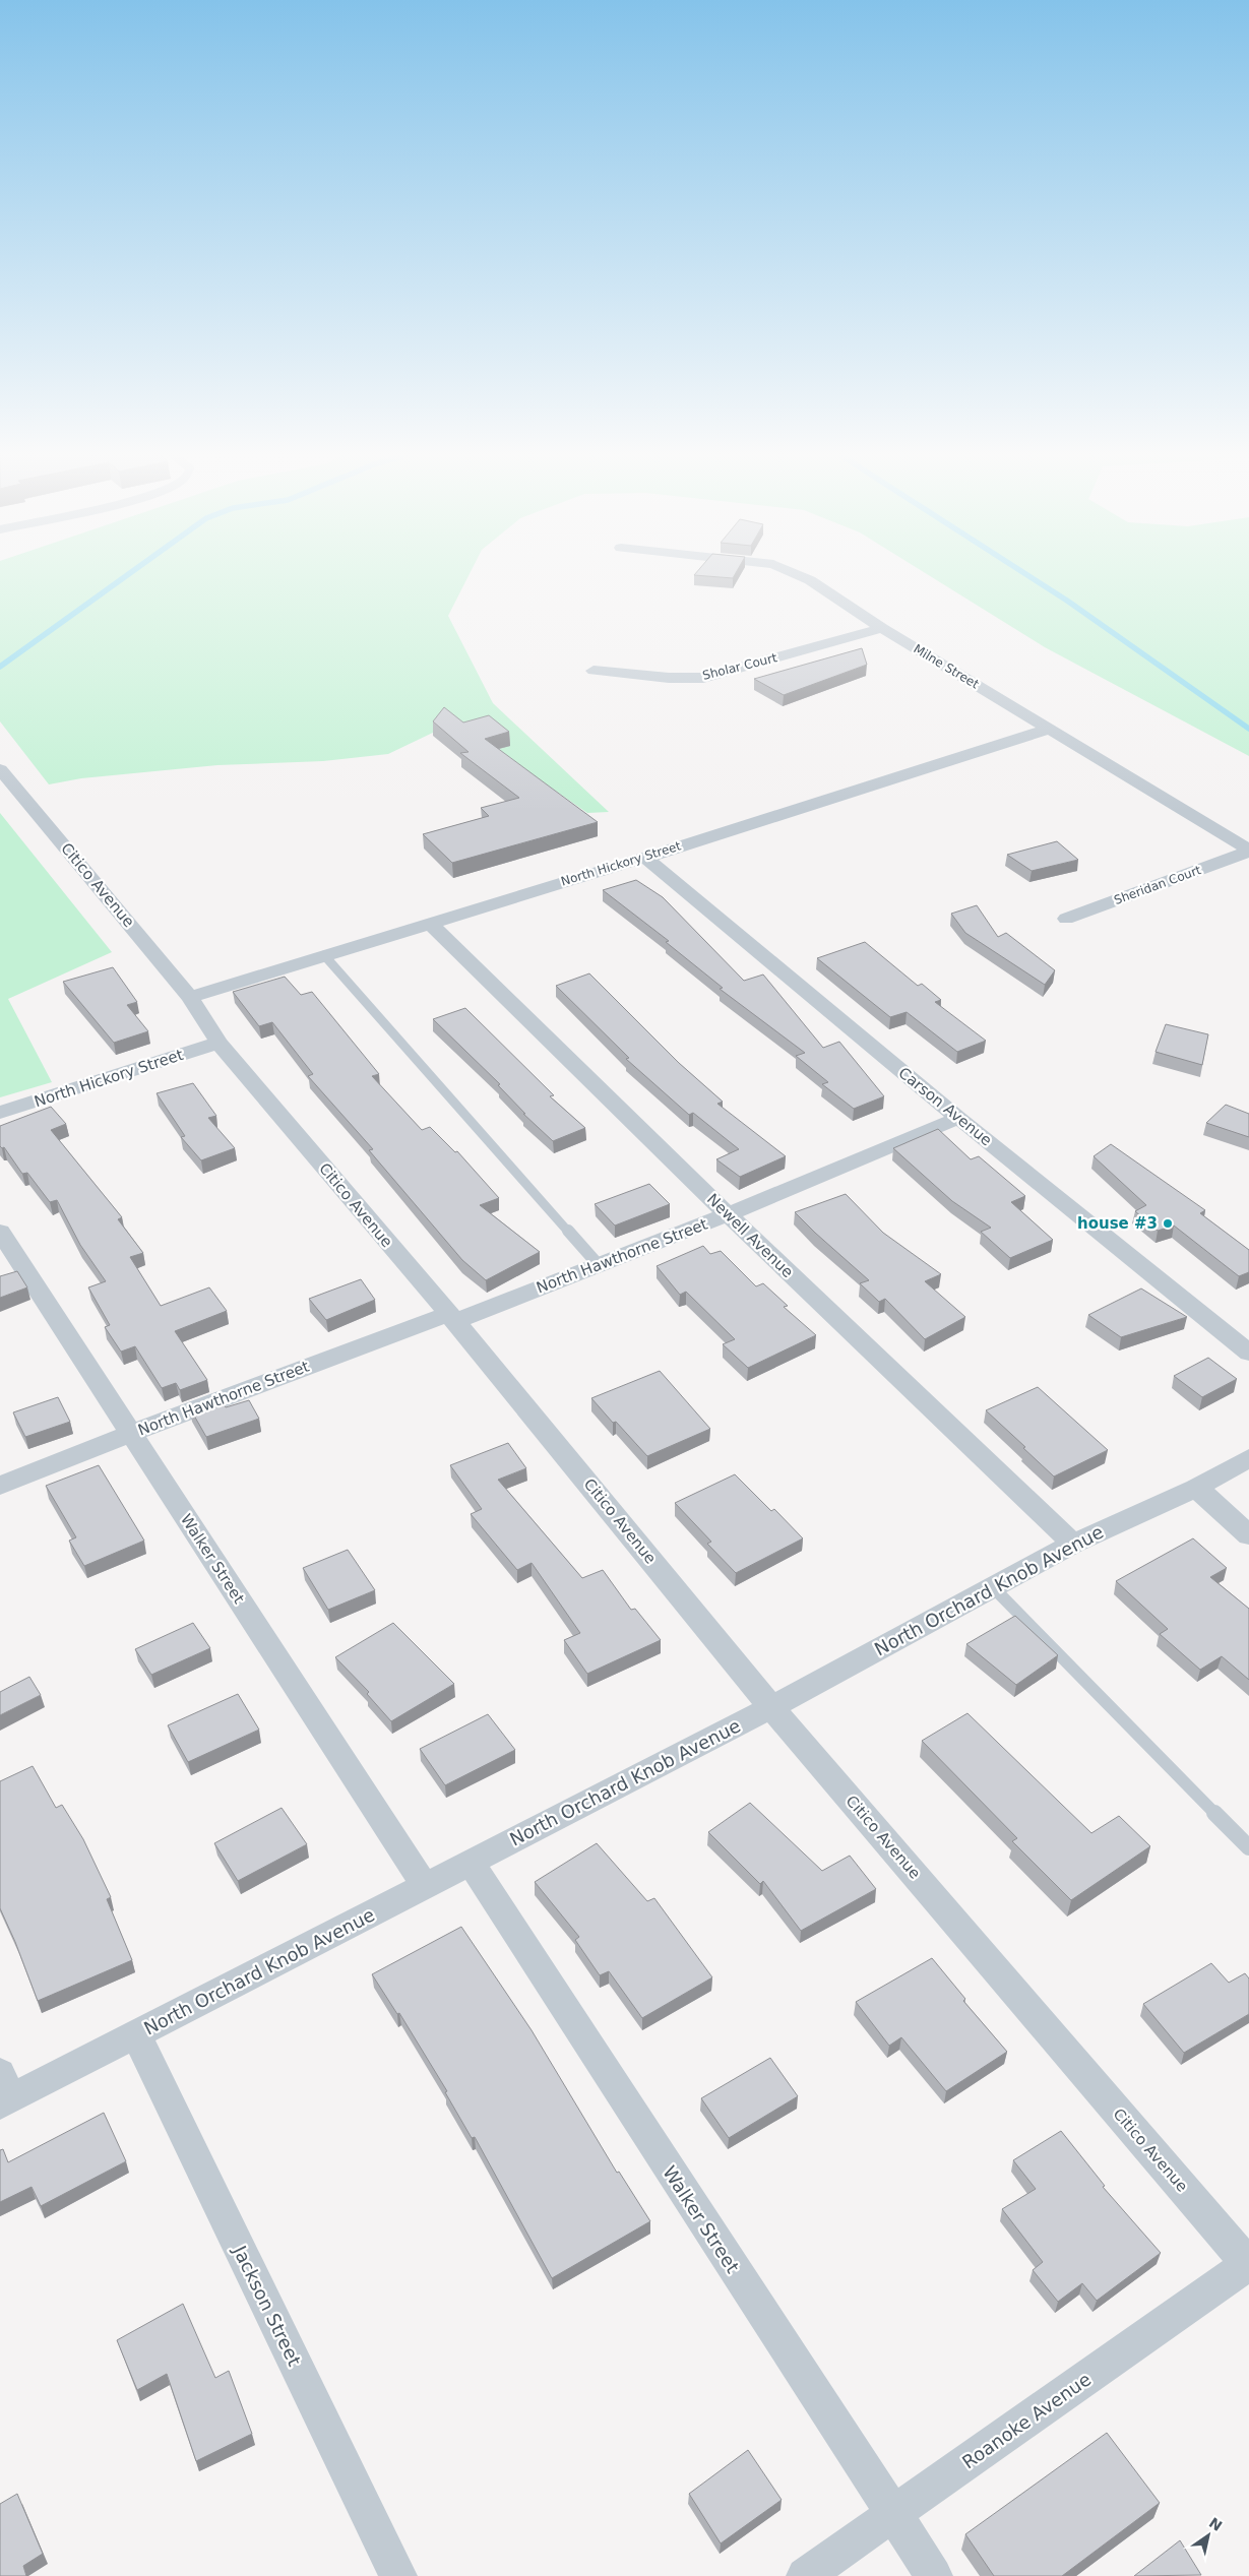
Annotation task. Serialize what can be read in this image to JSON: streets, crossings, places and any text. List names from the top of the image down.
{
  "streets": {
    "street": [
      "Sholar Court",
      "Milne Street",
      "North Hickory Street",
      "Citico Avenue",
      "Sheridan Court",
      "Carson Avenue",
      "Newell Avenue",
      "North Hawthorne Street",
      "Walker Street",
      "North Orchard Knob Avenue",
      "Jackson Street",
      "Roanoke Avenue"
    ]
  },
  "crossings": [
    ["Sholar Court", "Milne Street"],
    ["Milne Street", "North Hickory Street"],
    ["Milne Street", "Sheridan Court"],
    ["North Hickory Street", "Citico Avenue"],
    ["North Hickory Street", "Carson Avenue"],
    ["North Hickory Street", "Newell Avenue"],
    ["Citico Avenue", "North Hawthorne Street"],
    ["Citico Avenue", "North Orchard Knob Avenue"],
    ["Citico Avenue", "Roanoke Avenue"],
    ["Carson Avenue", "North Hawthorne Street"],
    ["Newell Avenue", "North Hawthorne Street"],
    ["Newell Avenue", "North Orchard Knob Avenue"],
    ["North Hawthorne Street", "Walker Street"],
    ["Walker Street", "North Orchard Knob Avenue"],
    ["Walker Street", "Roanoke Avenue"],
    ["North Orchard Knob Avenue", "Jackson Street"]
  ],
  "places": ["house #3"],
  "north": "top right"
}
